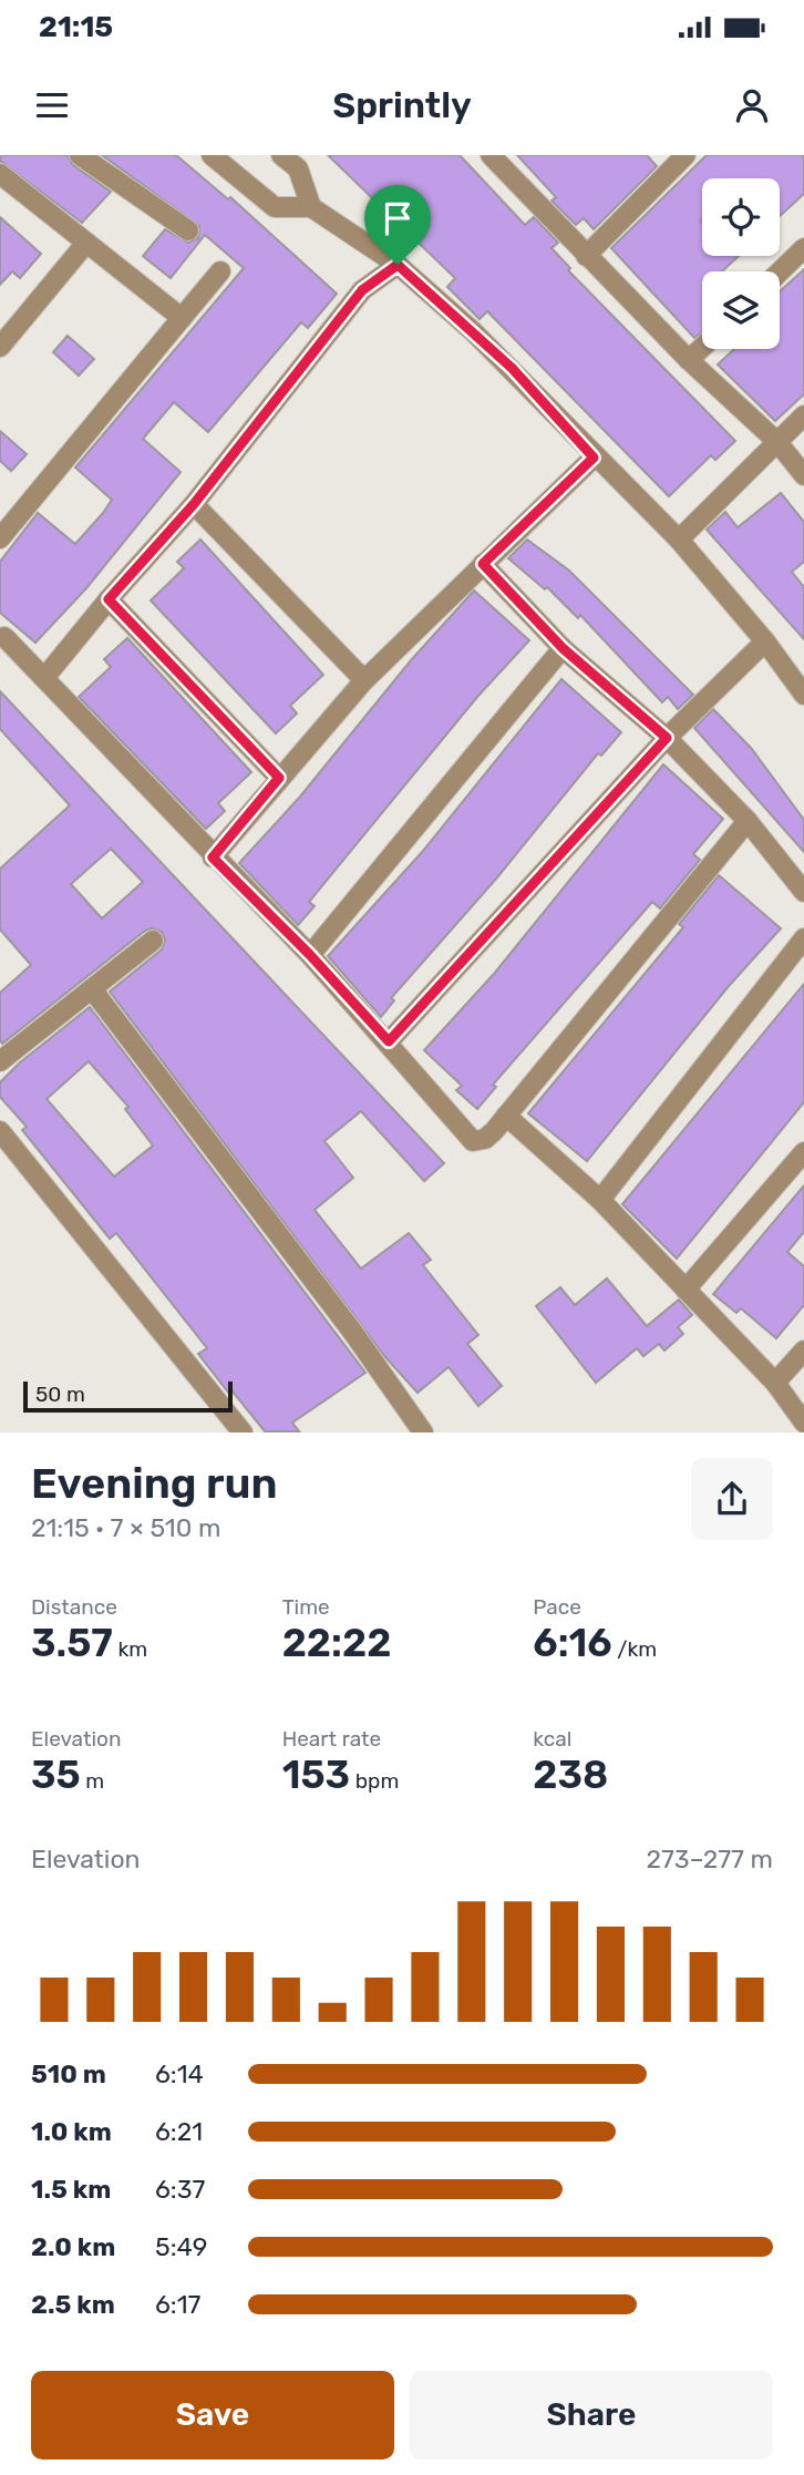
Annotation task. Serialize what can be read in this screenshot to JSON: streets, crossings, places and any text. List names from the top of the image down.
{
  "scale_bar": "50 m",
  "page": {
    "status": "21:15",
    "header": "Sprintly",
    "scale": "50 m",
    "heading": ["Evening run", "21:15 · 7 × 510 m"],
    "stats": [
      ["Distance", "3.57 km"],
      ["Time", "22:22"],
      ["Pace", "6:16 /km"],
      ["Elevation", "35 m"],
      ["Heart rate", "153 bpm"],
      ["kcal", "238"]
    ],
    "chart": ["Elevation", "273–277 m"],
    "list": [
      {
        "name": "510 m",
        "note": "6:14"
      },
      {
        "name": "1.0 km",
        "note": "6:21"
      },
      {
        "name": "1.5 km",
        "note": "6:37"
      },
      {
        "name": "2.0 km",
        "note": "5:49"
      },
      {
        "name": "2.5 km",
        "note": "6:17"
      }
    ],
    "buttons": ["Save", "Share"]
  }
}
